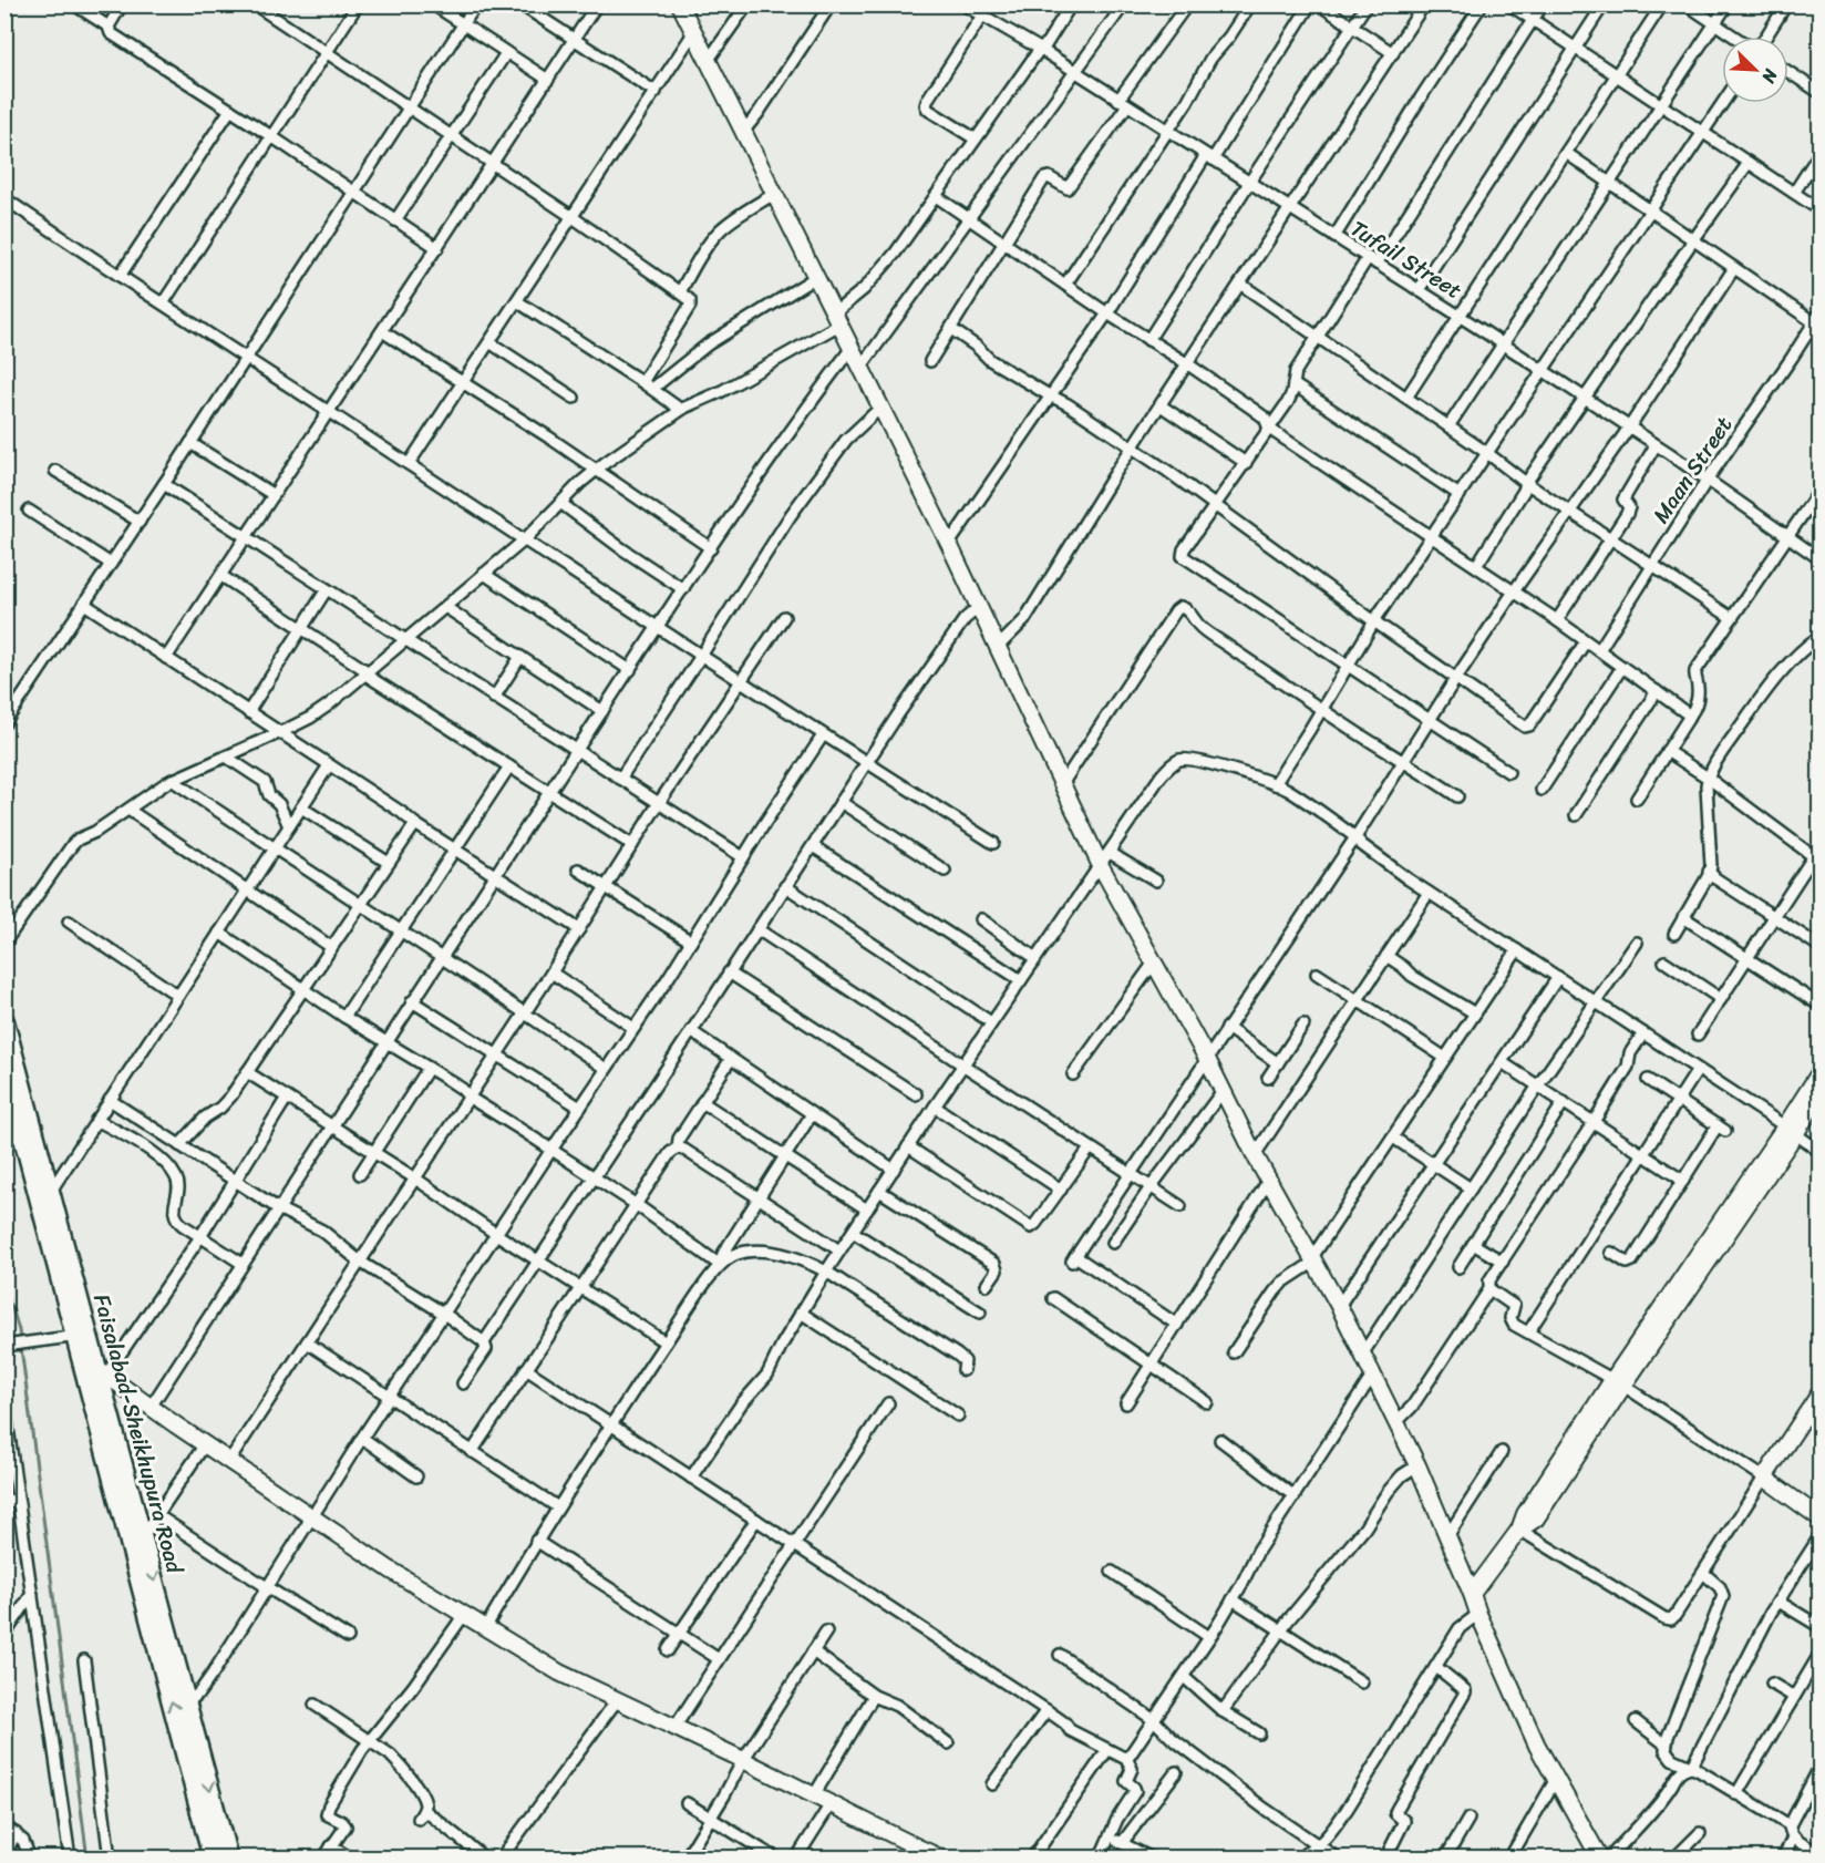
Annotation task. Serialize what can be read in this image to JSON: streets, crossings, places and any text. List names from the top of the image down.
{
  "streets": {
    "highway": ["Faisalabad-Sheikhupura Road"],
    "street": ["Tufail Street", "Maan Street"]
  },
  "crossings": [
    ["Tufail Street", "Maan Street"]
  ],
  "north": "bottom right"
}
